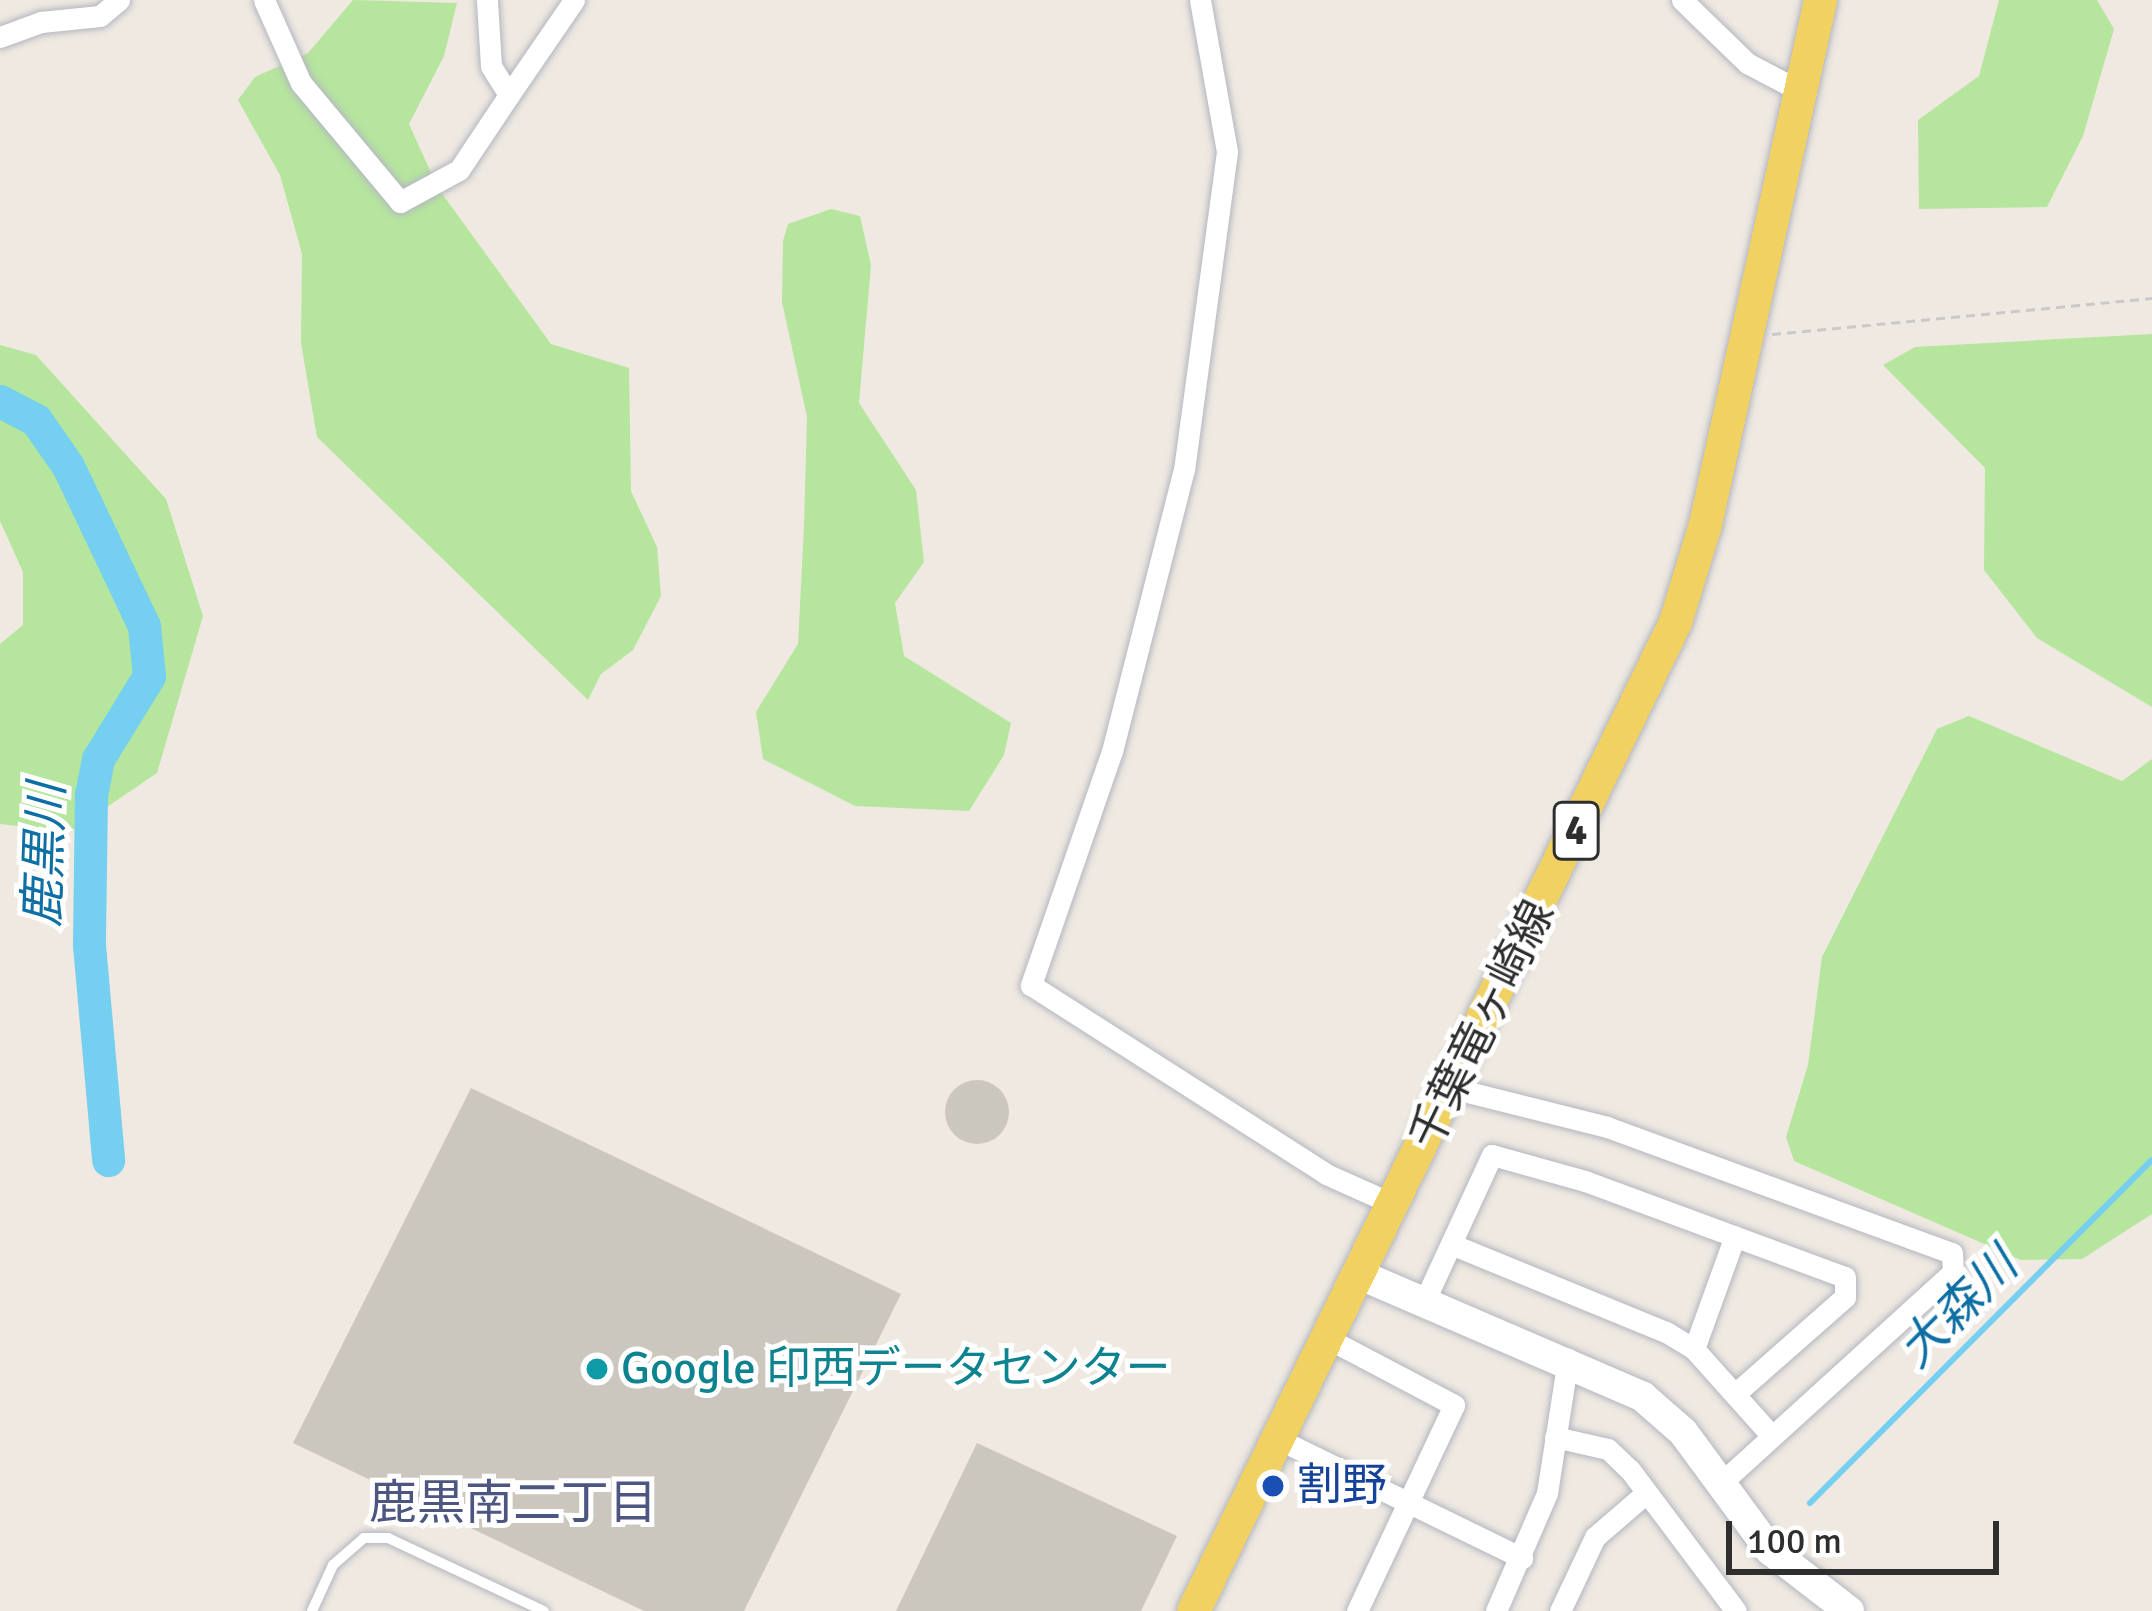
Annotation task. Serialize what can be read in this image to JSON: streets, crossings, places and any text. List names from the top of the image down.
{
  "streets": {
    "main road": ["4", "千葉竜ヶ崎線"]
  },
  "districts": ["鹿黒南二丁目"],
  "water": ["鹿黒川", "大森川"],
  "places": ["Google 印西データセンター", "割野"],
  "scale_bar": "100 m"
}
